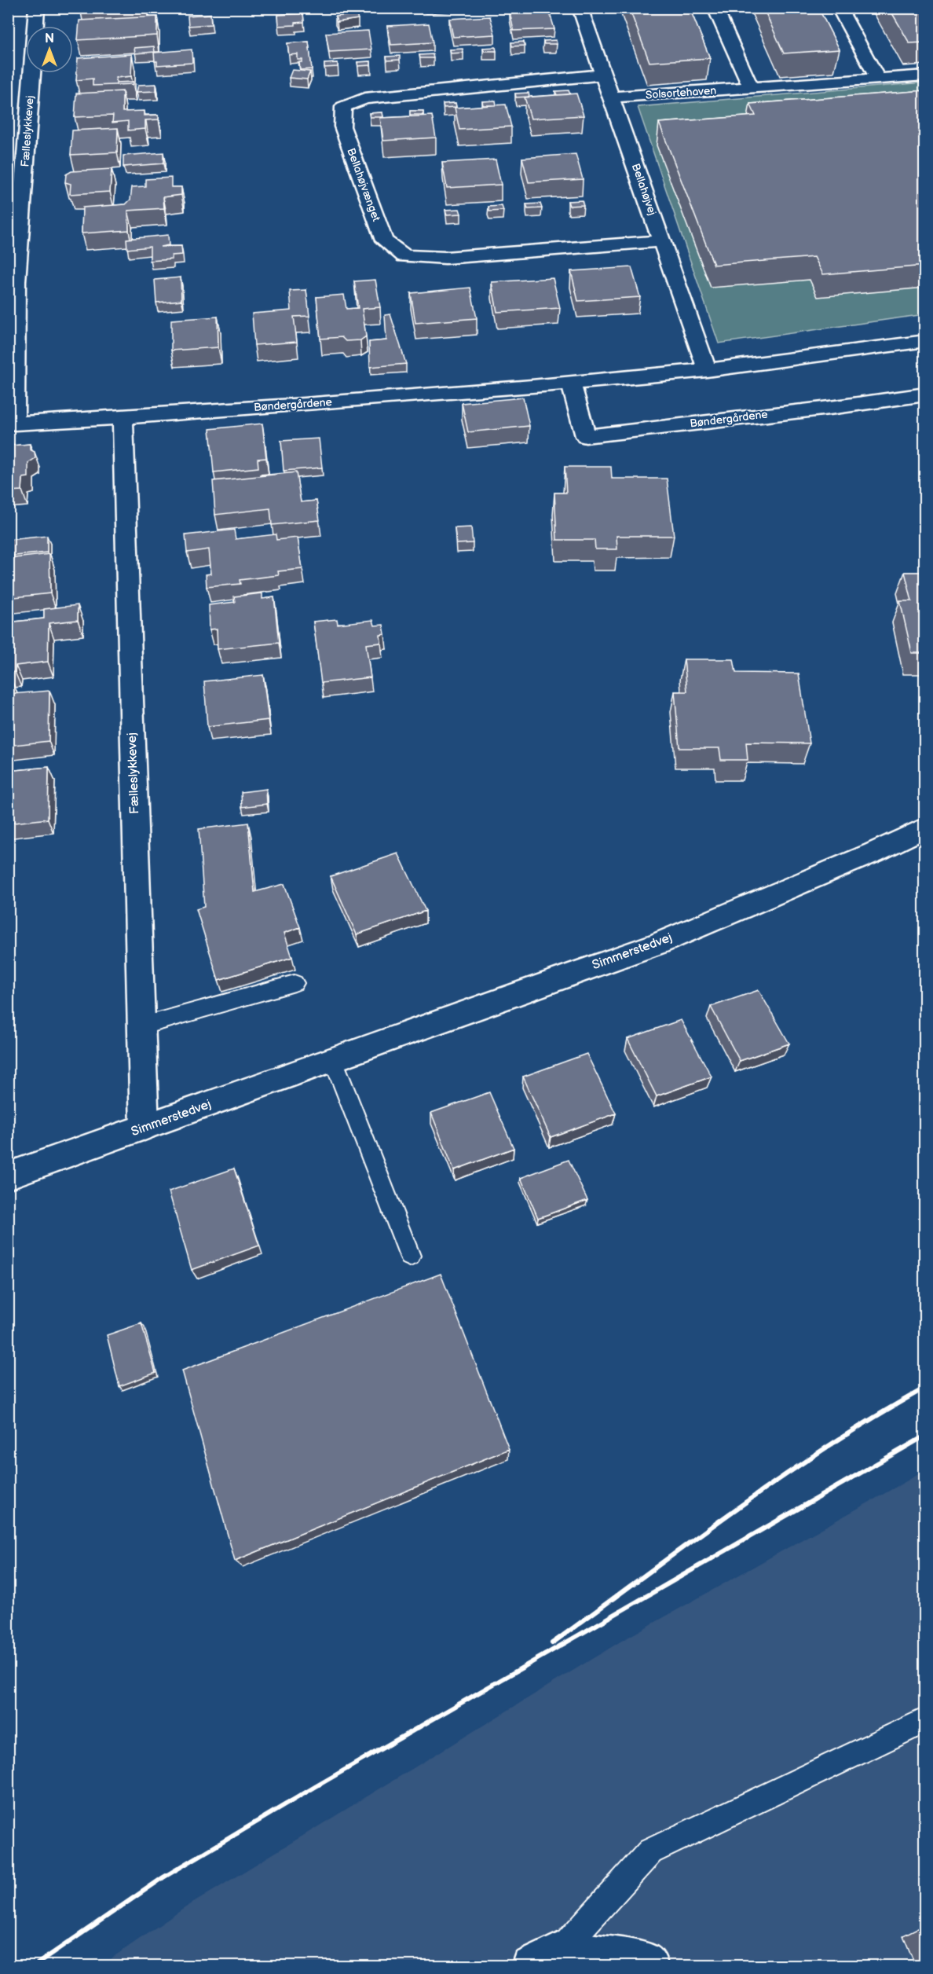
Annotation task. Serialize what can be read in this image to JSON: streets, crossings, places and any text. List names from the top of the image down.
{
  "streets": {
    "street": [
      "Solsortehaven",
      "Fælleslykkevej",
      "Bellahøjvænget",
      "Bellahøjvej",
      "Bøndergårdene",
      "Simmerstedvej"
    ]
  },
  "crossings": [
    ["Solsortehaven", "Bellahøjvej"],
    ["Fælleslykkevej", "Bøndergårdene"],
    ["Fælleslykkevej", "Simmerstedvej"],
    ["Bellahøjvænget", "Bellahøjvej"],
    ["Bellahøjvej", "Bøndergårdene"]
  ],
  "north": "top"
}
